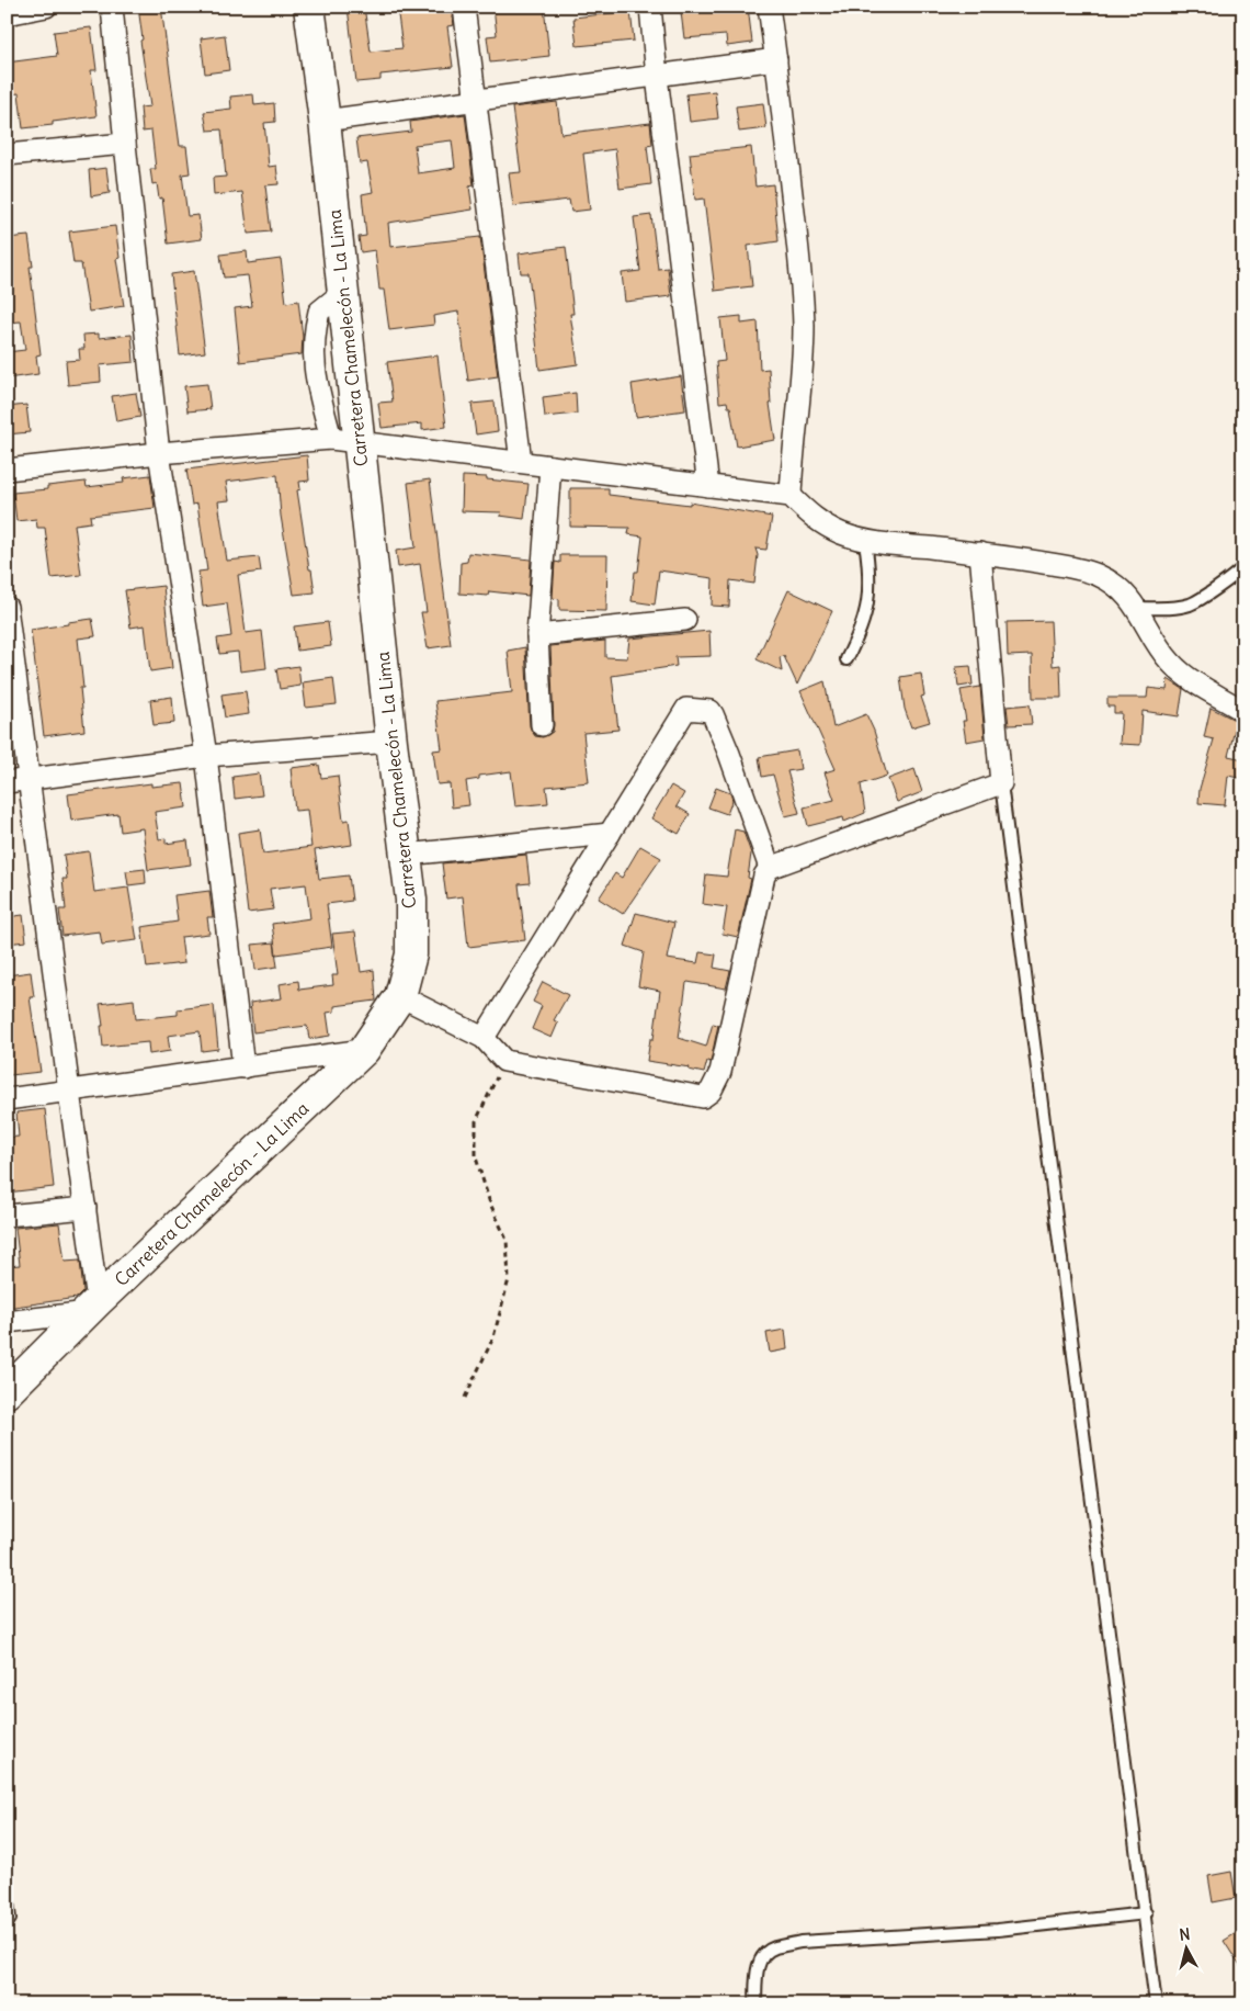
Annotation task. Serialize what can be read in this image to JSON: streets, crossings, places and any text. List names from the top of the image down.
{
  "streets": {
    "street": ["Carretera Chamelecón - La Lima"]
  },
  "north": "top"
}
